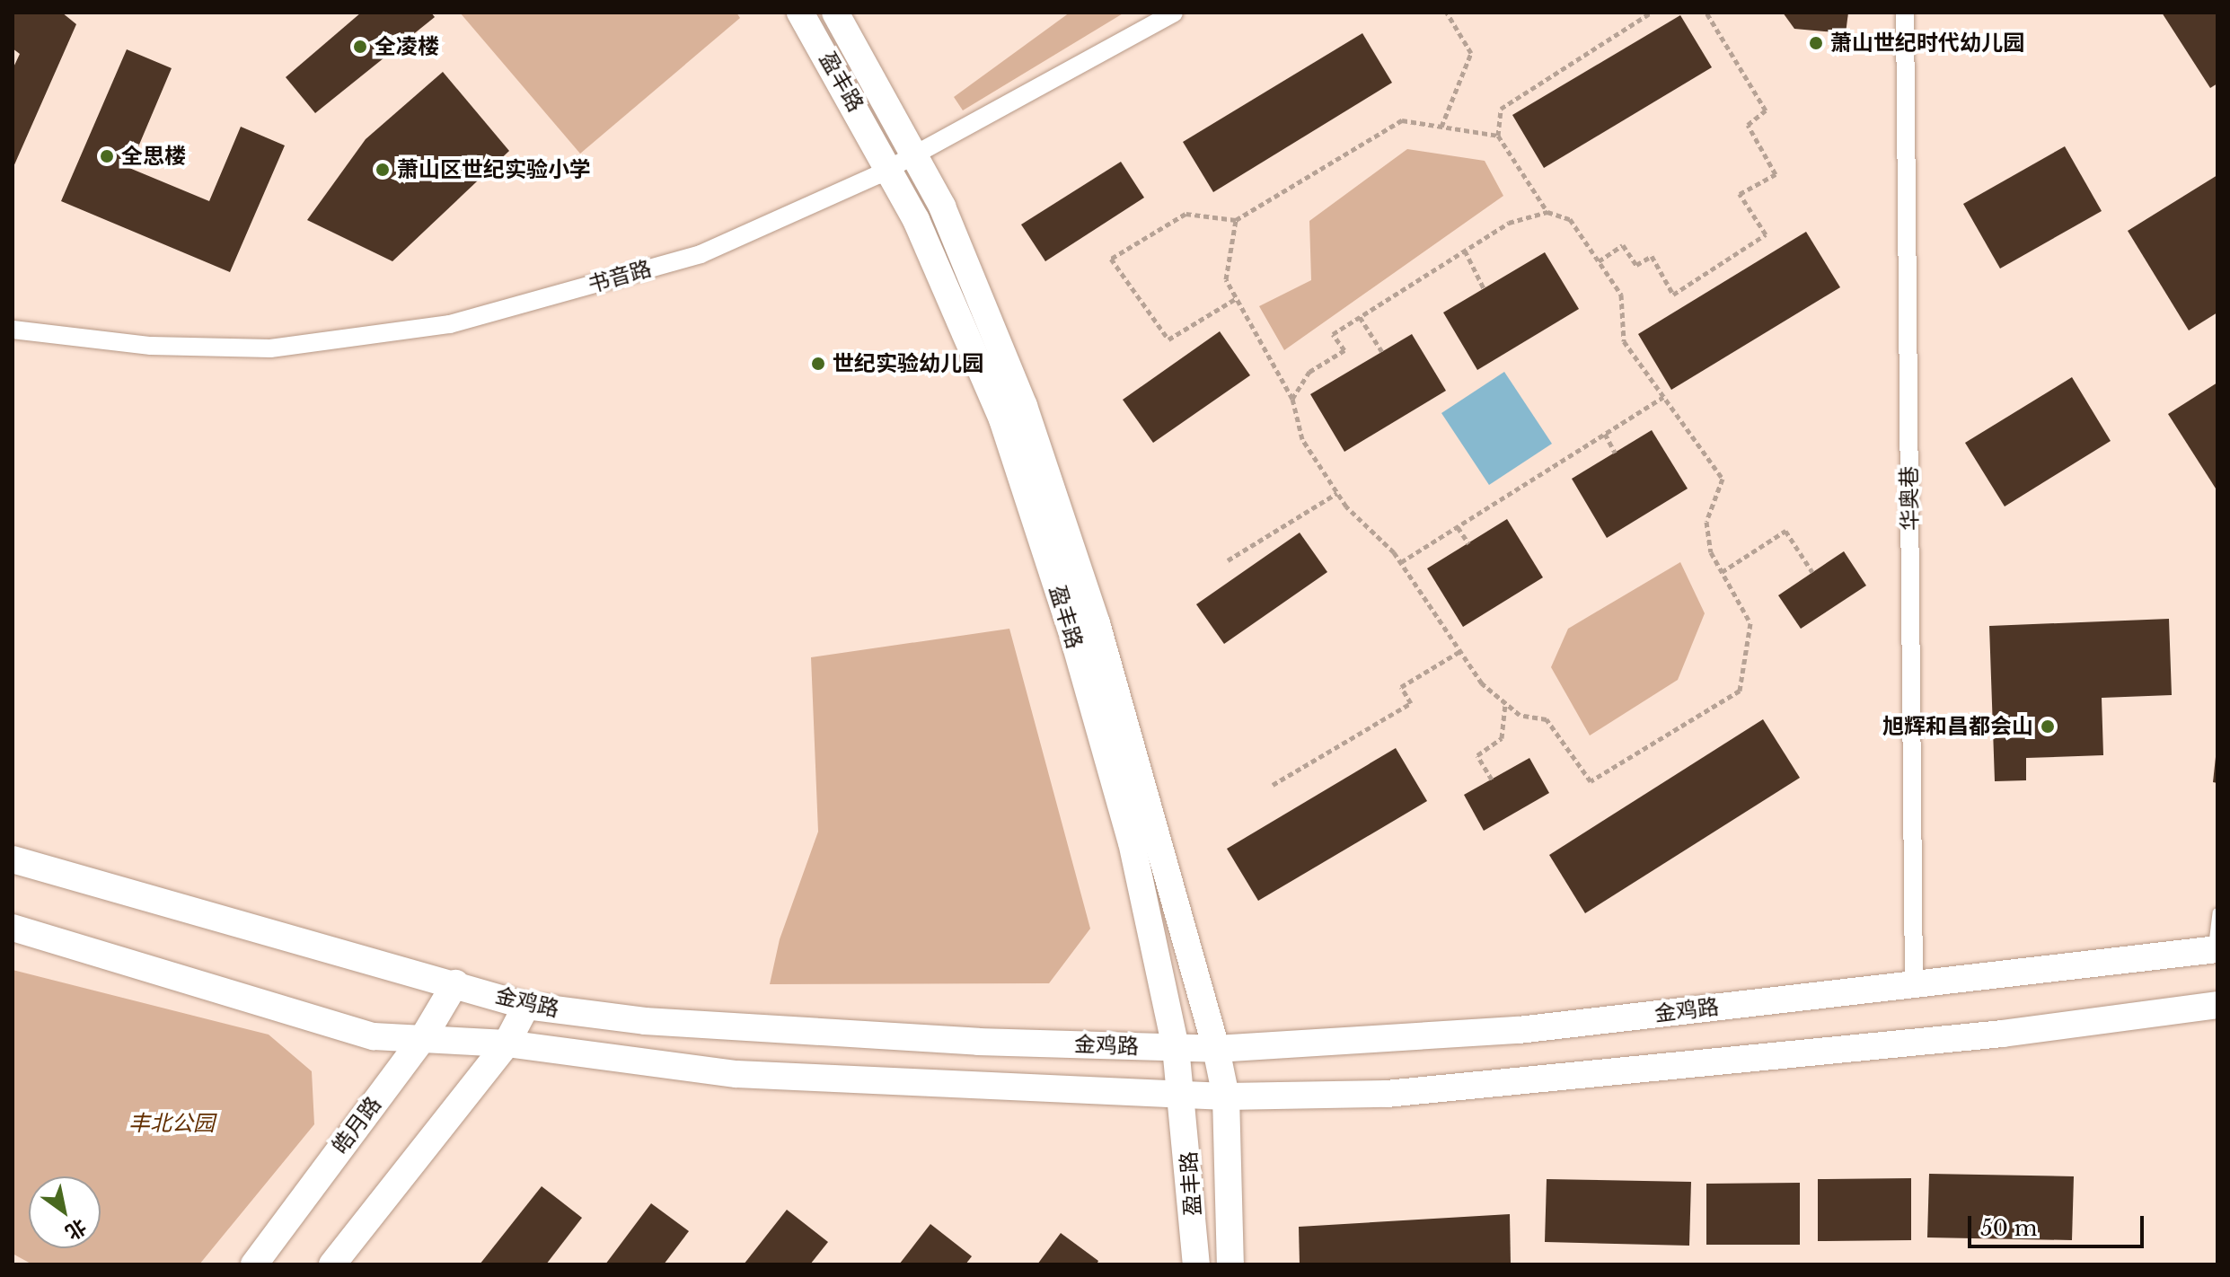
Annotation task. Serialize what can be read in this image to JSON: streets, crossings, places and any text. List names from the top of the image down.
{
  "streets": {
    "main road": ["盈丰路", "金鸡路", "皓月路"],
    "street": ["书音路", "华奥巷"]
  },
  "crossings": [
    ["盈丰路", "书音路"],
    ["盈丰路", "金鸡路"],
    ["华奥巷", "金鸡路"],
    ["金鸡路", "皓月路"]
  ],
  "parks": ["丰北公园"],
  "places": [
    "萧山世纪时代幼儿园",
    "全凌楼",
    "全思楼",
    "萧山区世纪实验小学",
    "世纪实验幼儿园",
    "旭辉和昌都会山"
  ],
  "scale_bar": "50 m",
  "north": "bottom right"
}
